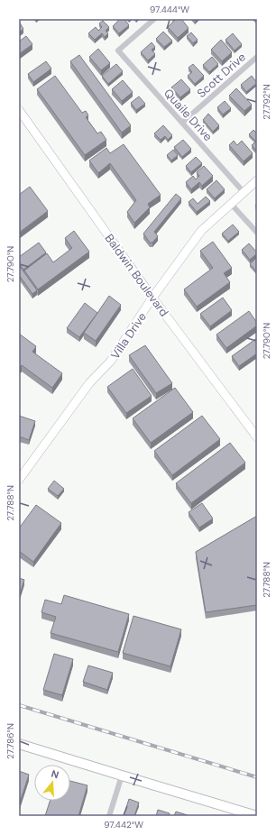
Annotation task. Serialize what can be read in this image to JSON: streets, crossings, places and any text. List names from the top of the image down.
{
  "streets": {
    "main road": ["Baldwin Boulevard", "Villa Drive"],
    "street": ["Scott Drive", "Quaile Drive"]
  },
  "crossings": [
    ["Scott Drive", "Quaile Drive"],
    ["Quaile Drive", "Villa Drive"],
    ["Baldwin Boulevard", "Villa Drive"]
  ],
  "north": "top",
  "coordinates": [
    "97.444°W",
    "27.792°N",
    "27.790°N",
    "27.788°N",
    "27.786°N",
    "97.442°W"
  ]
}
